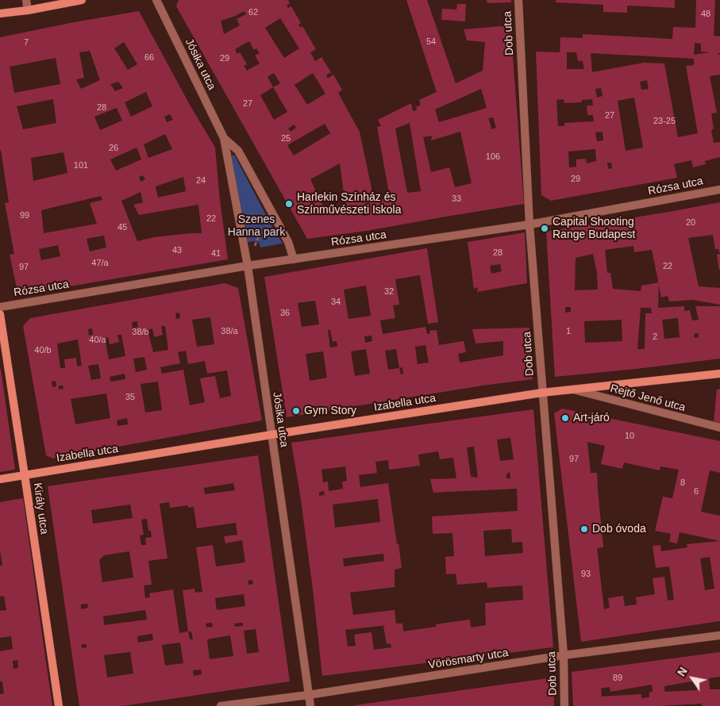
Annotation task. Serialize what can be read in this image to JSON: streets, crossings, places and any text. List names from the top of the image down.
{
  "streets": {
    "street": [
      "Dob utca",
      "Jósika utca",
      "Rózsa utca",
      "Rejtő Jenő utca",
      "Izabella utca",
      "Király utca",
      "Vörösmarty utca"
    ]
  },
  "crossings": [
    ["Dob utca", "Rózsa utca"],
    ["Dob utca", "Izabella utca"],
    ["Dob utca", "Vörösmarty utca"],
    ["Jósika utca", "Rózsa utca"],
    ["Jósika utca", "Izabella utca"],
    ["Jósika utca", "Vörösmarty utca"],
    ["Rejtő Jenő utca", "Izabella utca"],
    ["Izabella utca", "Király utca"]
  ],
  "parks": ["Szenes Hanna park"],
  "places": [
    "Harlekin Színház és Színművészeti Iskola",
    "Capital Shooting Range Budapest",
    "Gym Story",
    "Art-járó",
    "Dob óvoda"
  ],
  "house_numbers": [
    "62",
    "48",
    "54",
    "7",
    "66",
    "29",
    "27",
    "28",
    "27",
    "23-25",
    "25",
    "26",
    "106",
    "101",
    "29",
    "24",
    "33",
    "99",
    "22",
    "20",
    "45",
    "43",
    "28",
    "41",
    "47/a",
    "22",
    "97",
    "32",
    "34",
    "36",
    "38/a",
    "1",
    "38/b",
    "2",
    "40/a",
    "40/b",
    "35",
    "10",
    "97",
    "8",
    "6",
    "93",
    "89"
  ],
  "north": "top left"
}
